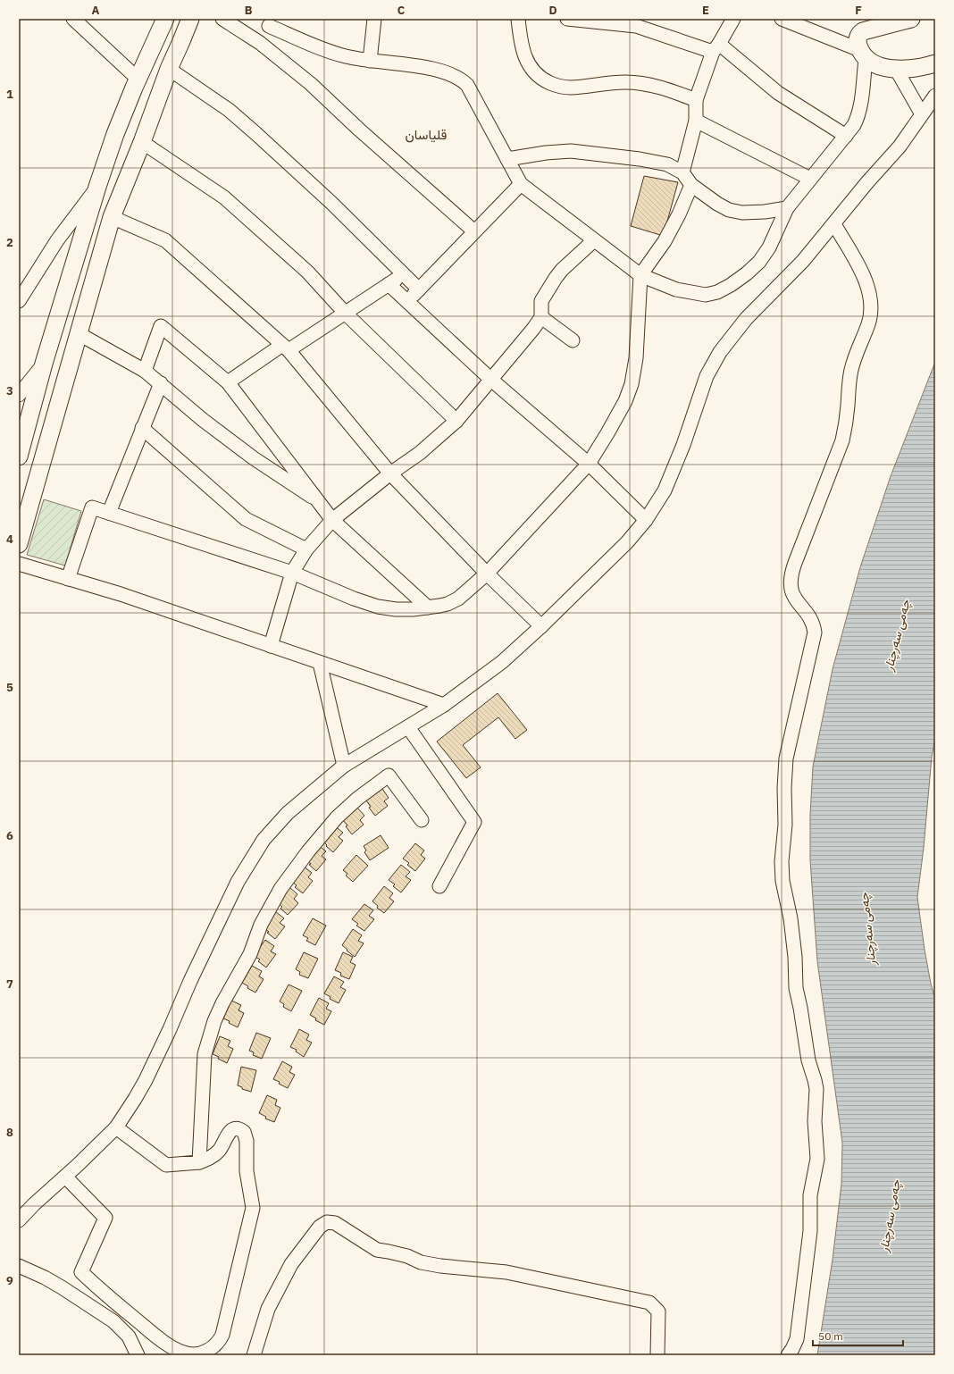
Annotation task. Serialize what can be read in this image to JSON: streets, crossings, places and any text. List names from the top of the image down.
{
  "districts": ["قلياسان"],
  "water": ["چەمی سەرچنار"],
  "scale_bar": "50 m",
  "grid": {
    "columns": [
      "A",
      "B",
      "C",
      "D",
      "E",
      "F"
    ],
    "rows": [
      "1",
      "2",
      "3",
      "4",
      "5",
      "6",
      "7",
      "8",
      "9"
    ]
  }
}
